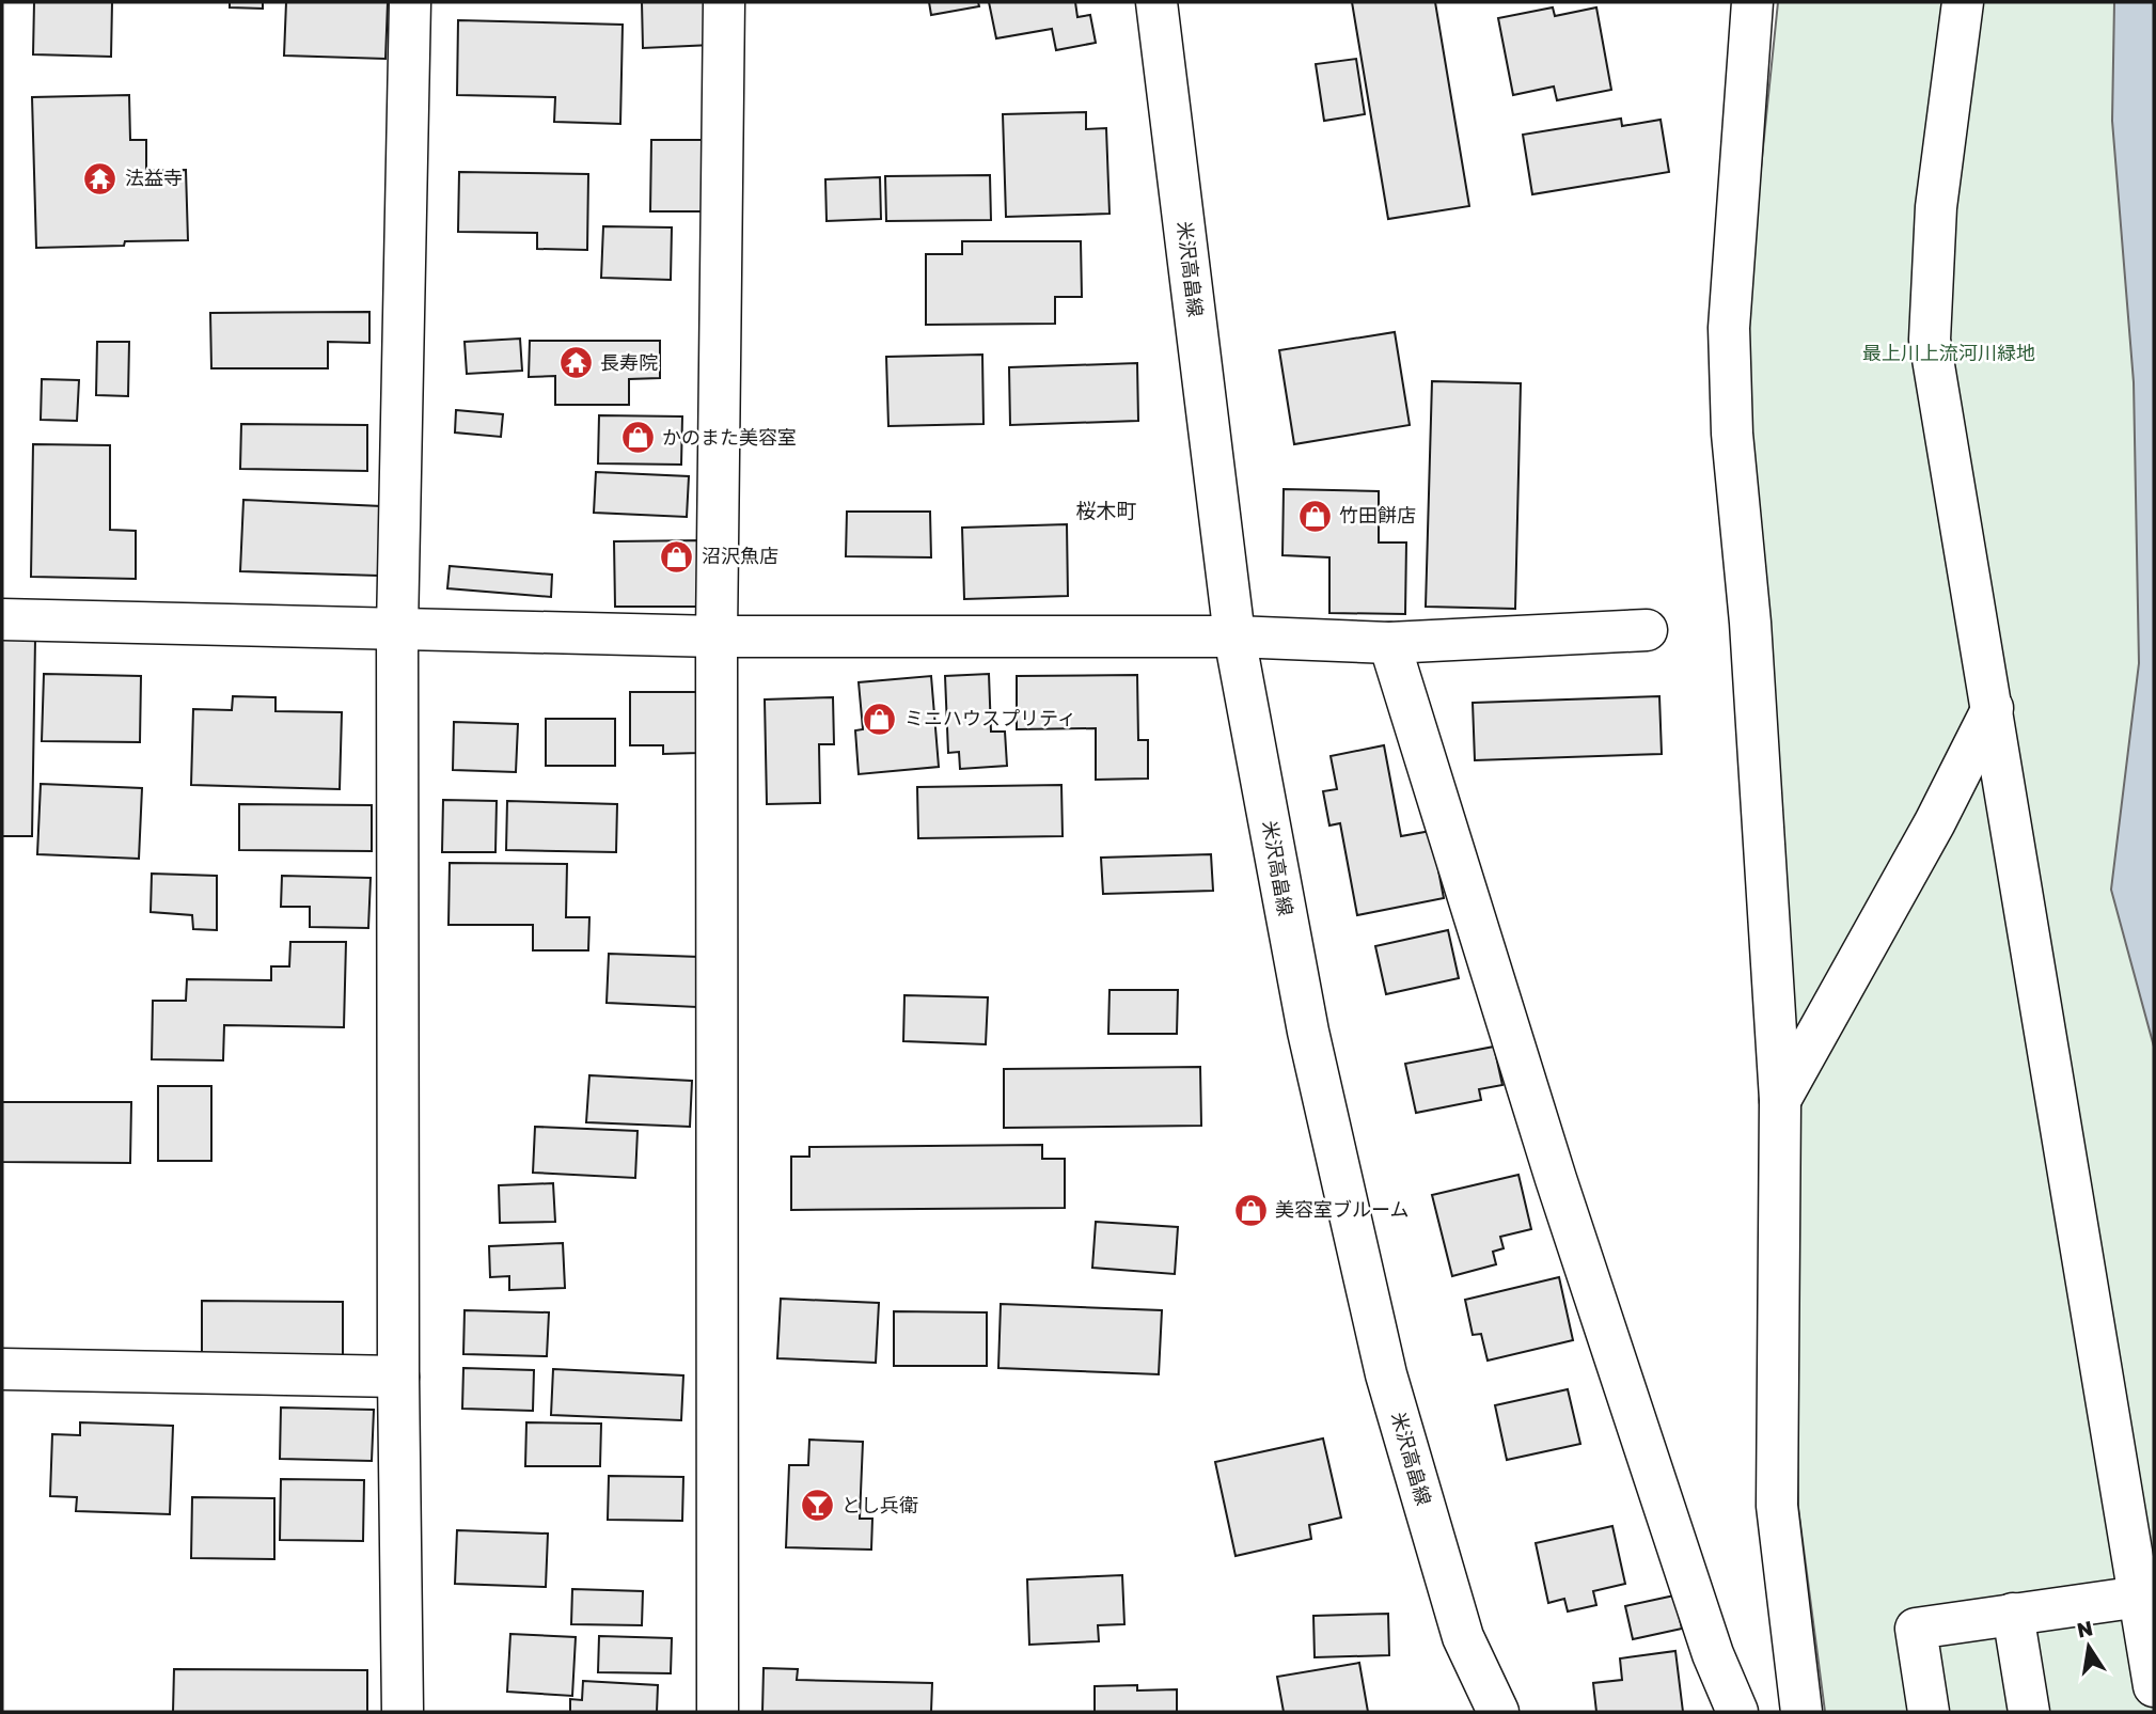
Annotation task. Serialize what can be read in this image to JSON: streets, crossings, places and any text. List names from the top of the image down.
{
  "streets": {
    "street": ["米沢高畠線"]
  },
  "districts": ["桜木町"],
  "parks": ["最上川上流河川緑地"],
  "places": {
    "temple": ["法益寺", "長寿院"],
    "shop": [
      "かのまた美容室",
      "竹田餅店",
      "沼沢魚店",
      "ミニハウスプリティ",
      "美容室ブルーム"
    ],
    "bar": ["とし兵衛"]
  },
  "north": "top"
}
